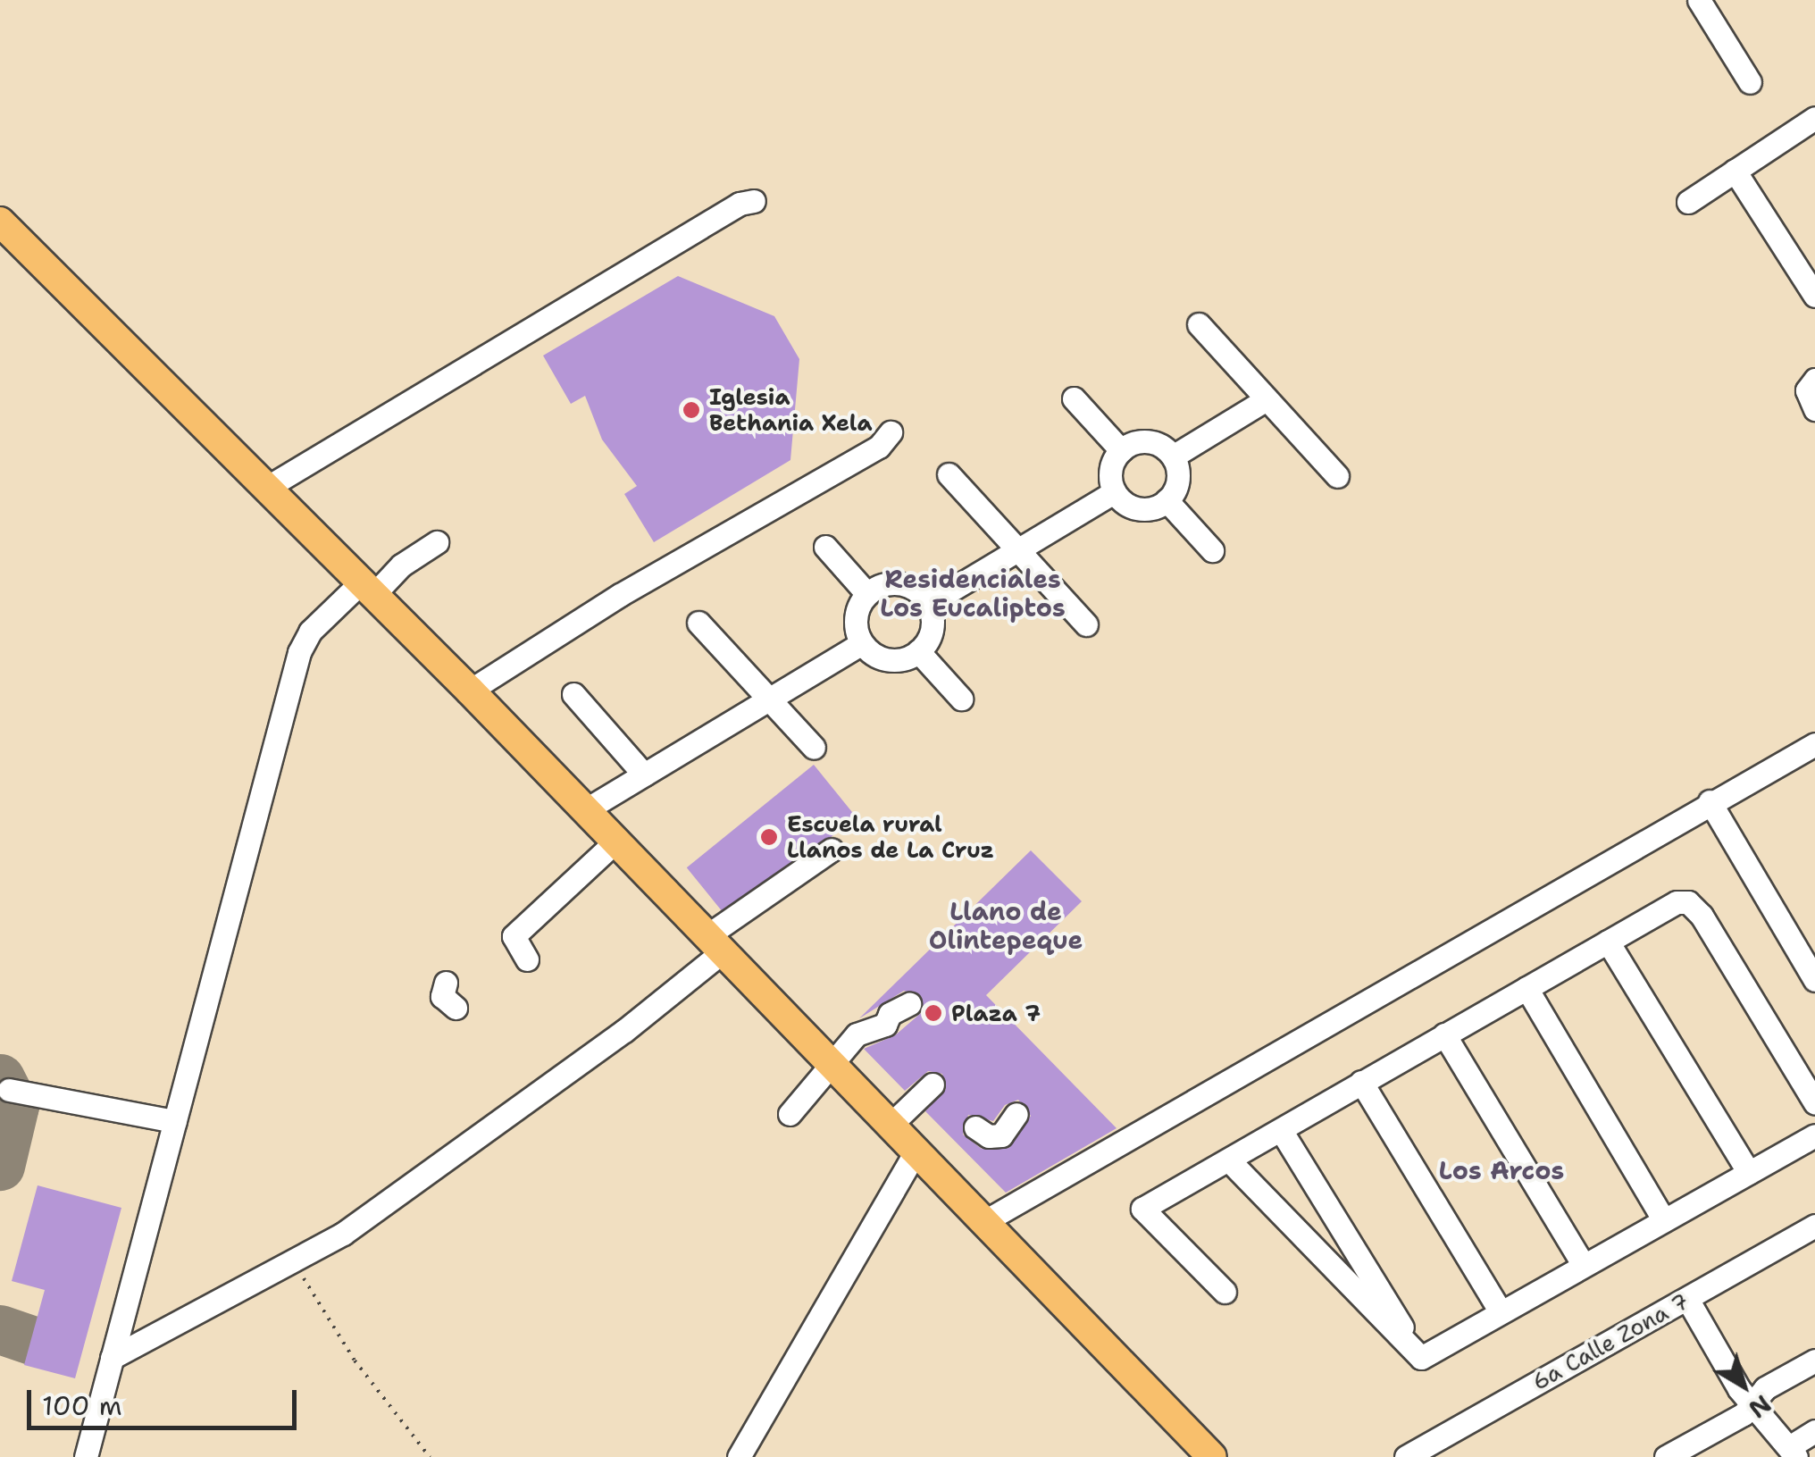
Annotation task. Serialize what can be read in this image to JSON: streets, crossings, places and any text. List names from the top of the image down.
{
  "streets": {
    "street": ["6a Calle Zona 7"]
  },
  "districts": ["Residenciales Los Eucaliptos", "Llano de Olintepeque", "Los Arcos"],
  "places": ["Iglesia Bethania Xela", "Escuela rural Llanos de La Cruz", "Plaza 7"],
  "scale_bar": "100 m",
  "north": "bottom right"
}
